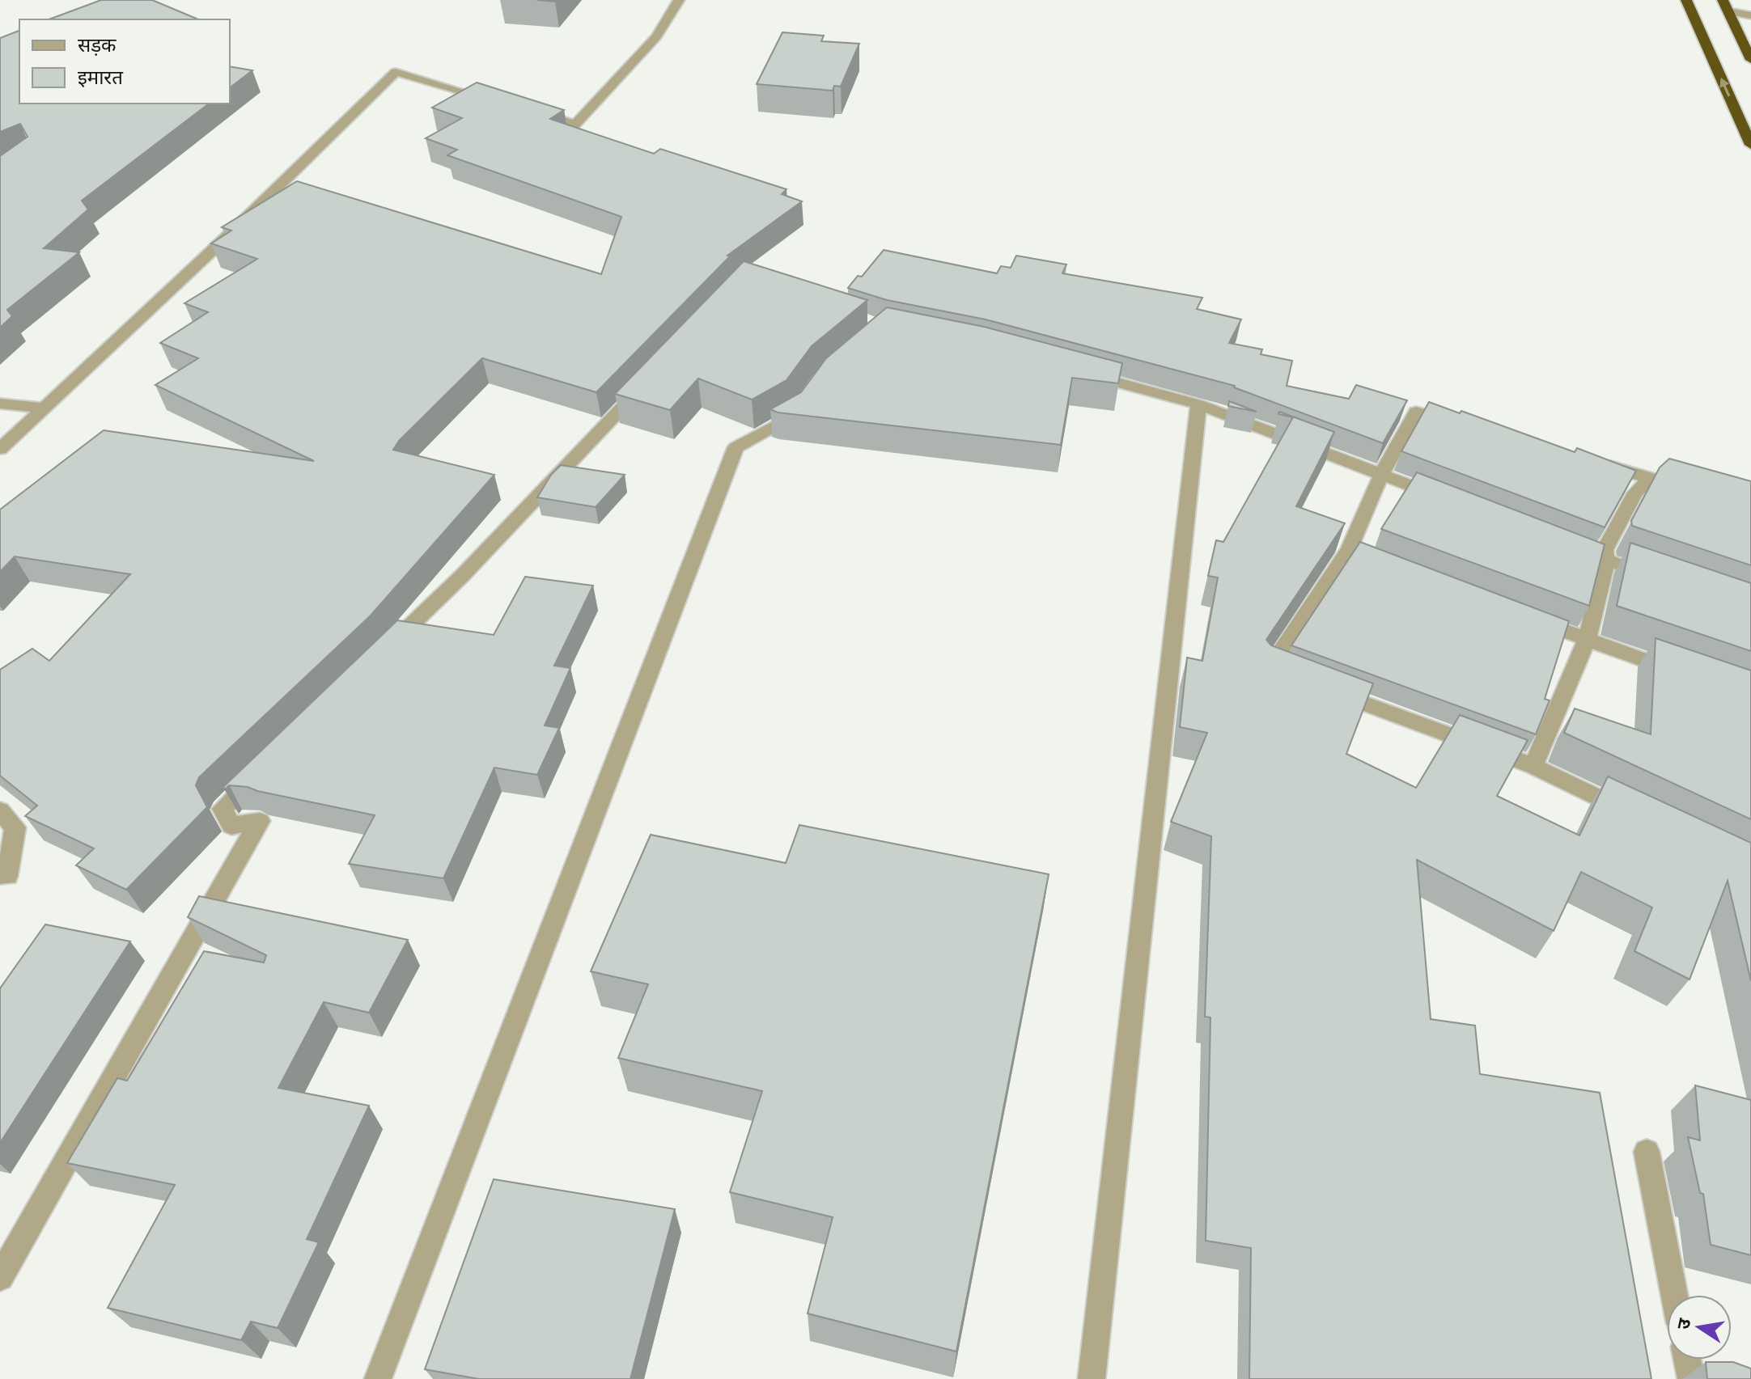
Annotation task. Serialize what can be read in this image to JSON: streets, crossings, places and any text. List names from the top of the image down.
{
  "legend": ["सड़क", "इमारत"],
  "north": "left"
}
